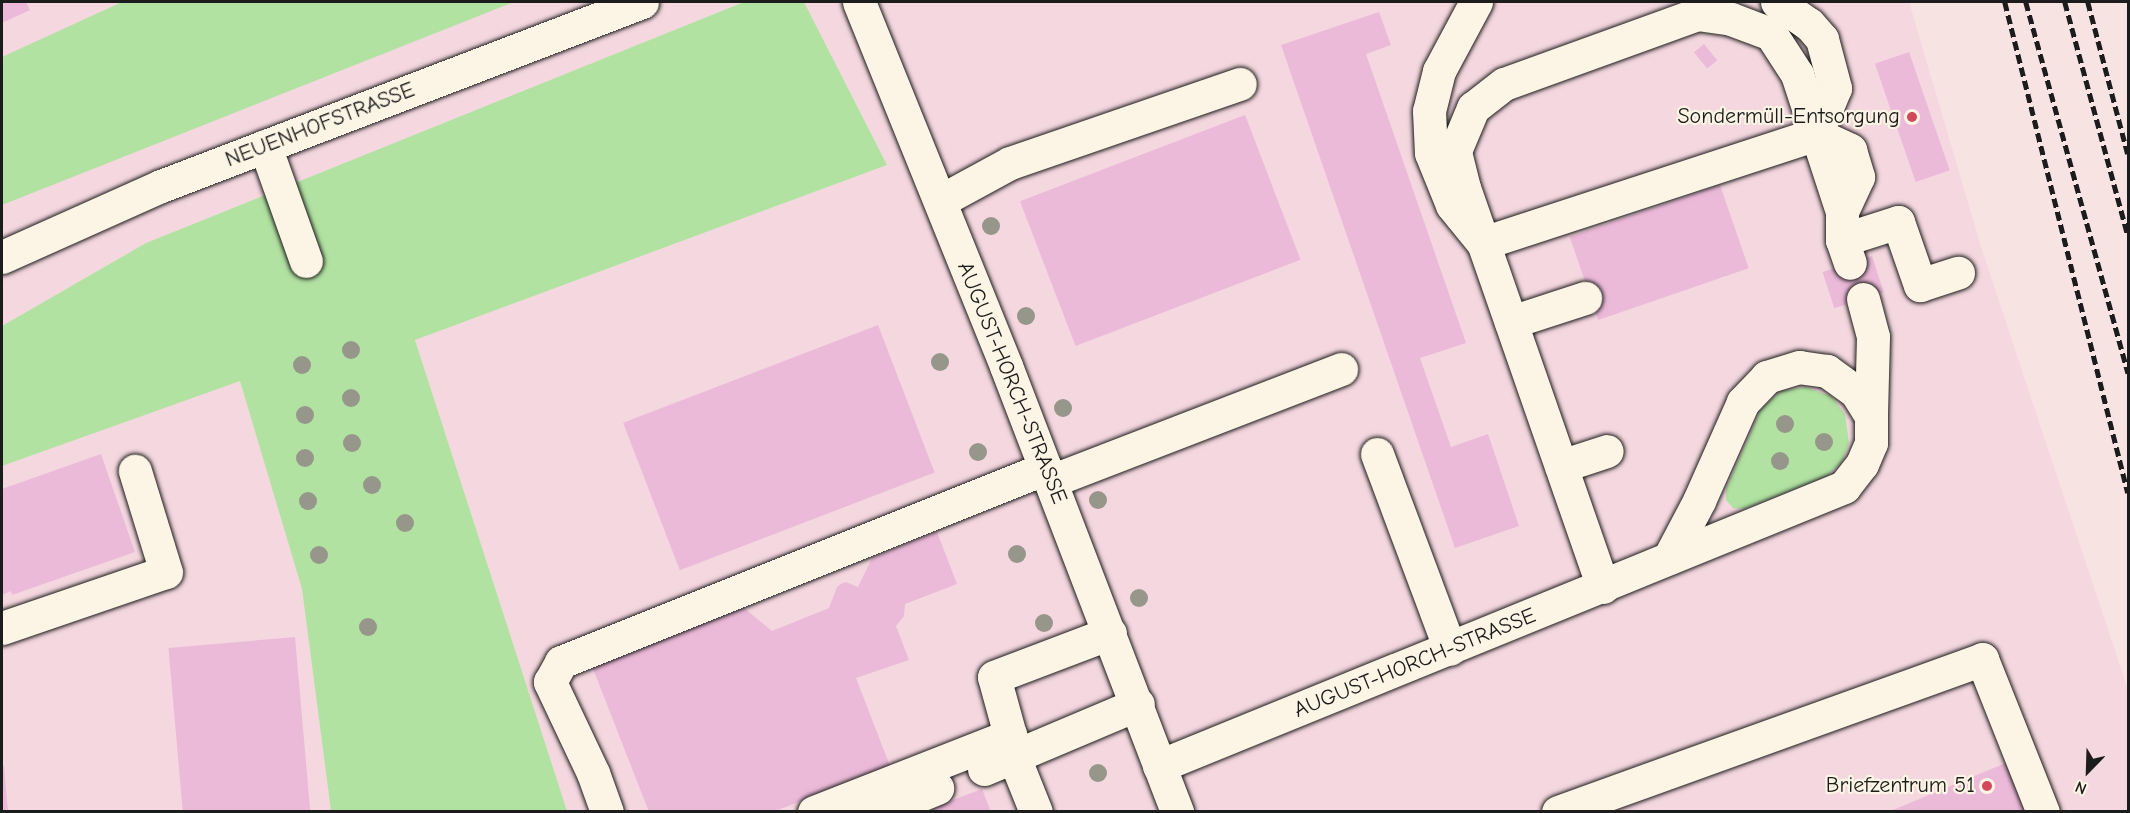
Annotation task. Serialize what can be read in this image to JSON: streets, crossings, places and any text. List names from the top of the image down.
{
  "streets": {
    "street": ["NEUENHOFSTRASSE", "AUGUST-HORCH-STRASSE"]
  },
  "places": ["Sondermüll-Entsorgung", "Briefzentrum 51"],
  "north": "bottom left"
}
